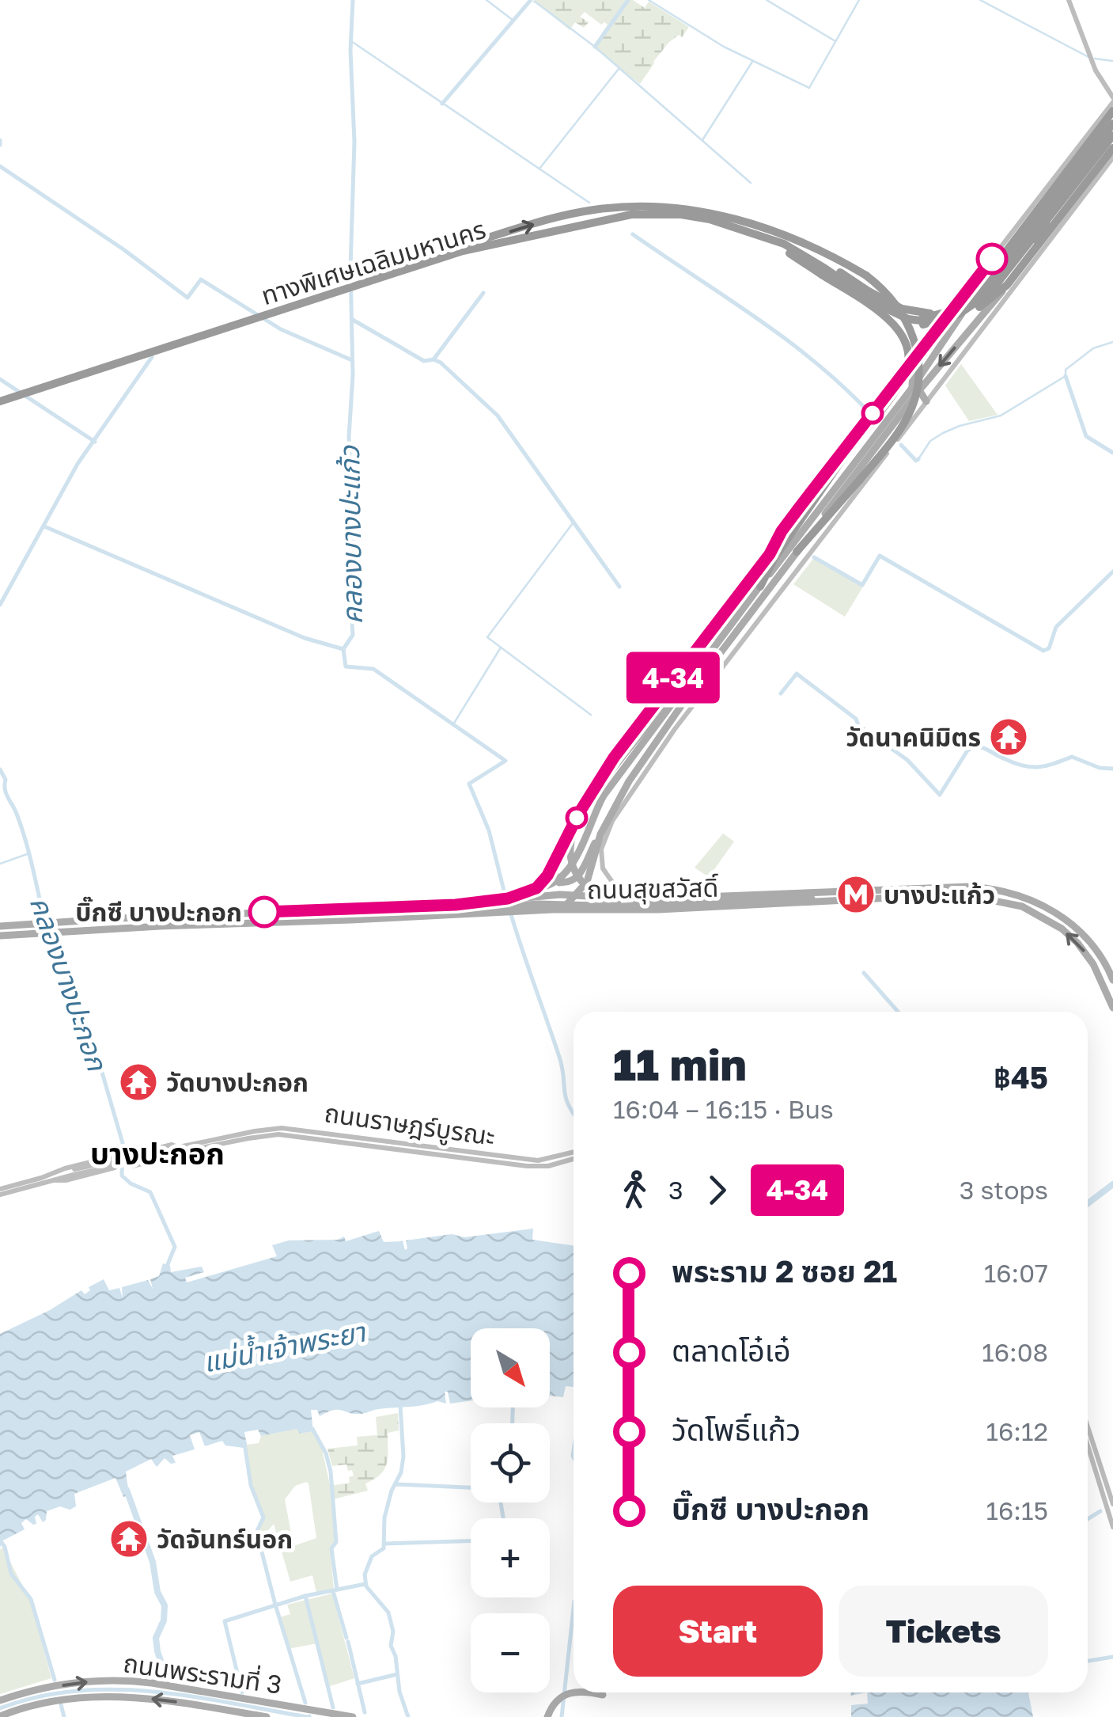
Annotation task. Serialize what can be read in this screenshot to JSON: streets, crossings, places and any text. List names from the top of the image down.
{
  "streets": {
    "highway": ["ทางพิเศษเฉลิมมหานคร"],
    "main road": ["ถนนสุขสวัสดิ์", "ถนนราษฎร์บูรณะ", "ถนนพระรามที่ 3"]
  },
  "districts": ["บางปะกอก"],
  "water": ["คลองบางปะแก้ว", "คลองบางปะกอก", "แม่น้ำเจ้าพระยา"],
  "places": {
    "temple": ["วัดนาคนิมิตร", "วัดบางปะกอก", "วัดจันทร์นอก"],
    "metro station": ["บางปะแก้ว"],
    "other": ["บิ๊กซี บางปะกอก"]
  },
  "lines": ["bus line 4-34"],
  "north": "bottom right",
  "page": {
    "on_map": "4-34",
    "heading": ["11 min", "16:04 – 16:15 · Bus", "฿45"],
    "legs": ["3", "4-34", "3 stops"],
    "list": [
      {
        "name": "พระราม 2 ซอย 21",
        "value": "16:07"
      },
      {
        "name": "ตลาดโอ๋เอ๋",
        "value": "16:08"
      },
      {
        "name": "วัดโพธิ์แก้ว",
        "value": "16:12"
      },
      {
        "name": "บิ๊กซี บางปะกอก",
        "value": "16:15"
      }
    ],
    "map_buttons": ["+", "−"],
    "buttons": ["Start", "Tickets"]
  }
}
